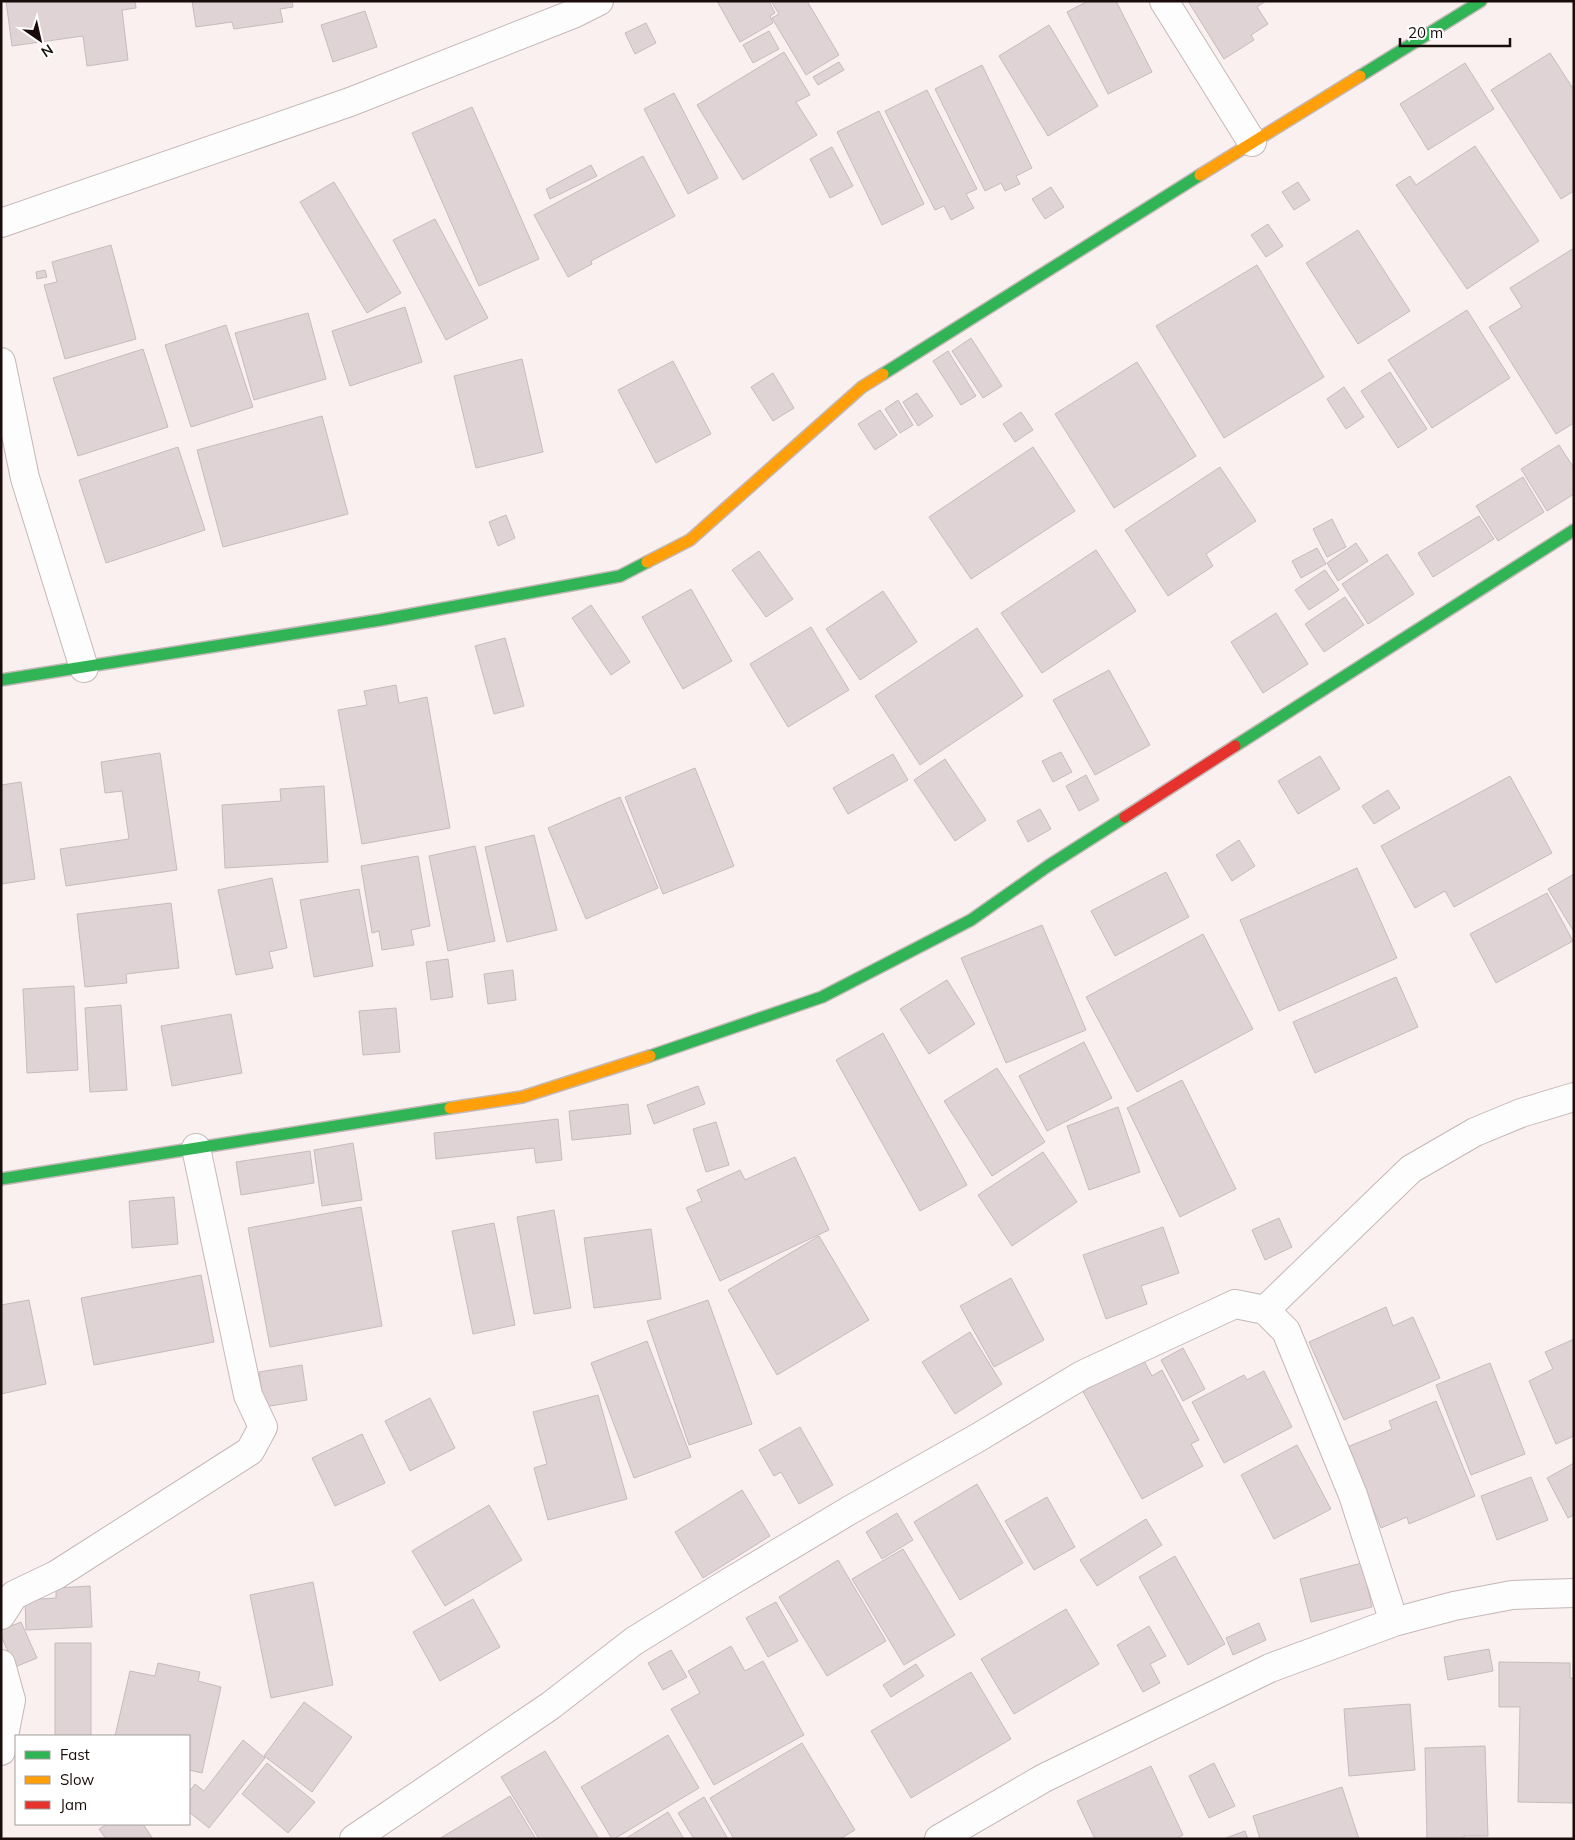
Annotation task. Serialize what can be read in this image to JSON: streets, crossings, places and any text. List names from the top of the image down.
{
  "legend": ["Fast", "Slow", "Jam"],
  "scale_bar": "20 m",
  "north": "bottom right"
}
